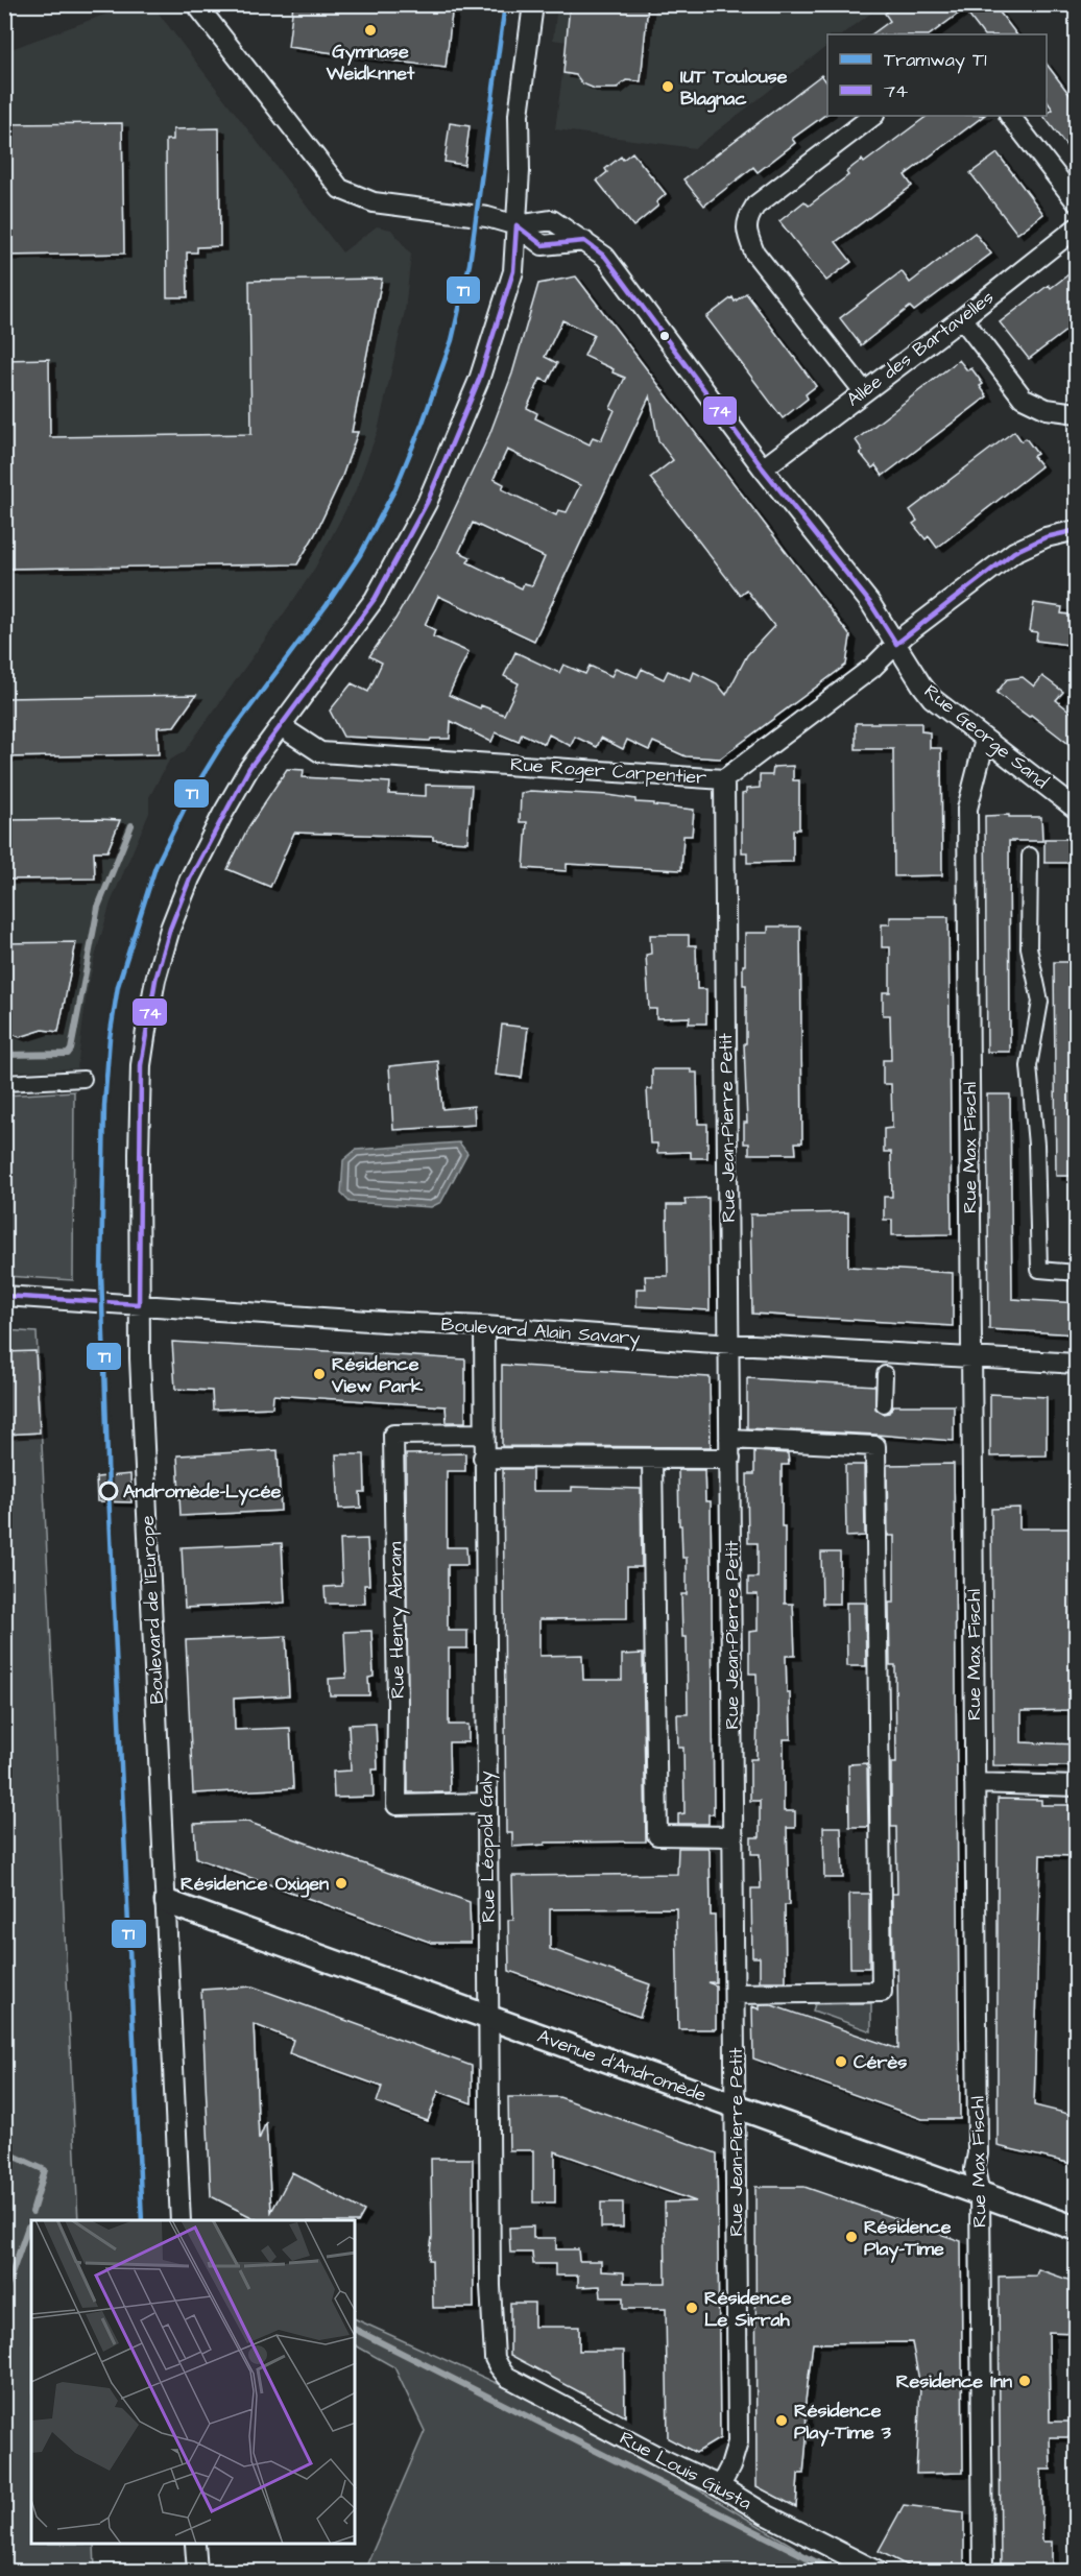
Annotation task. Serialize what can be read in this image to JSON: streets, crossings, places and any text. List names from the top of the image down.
{
  "streets": {
    "street": [
      "Allée des Bartavelles",
      "Rue George Sand",
      "Rue Roger Carpentier",
      "Rue Jean-Pierre Petit",
      "Rue Max Fischl",
      "Boulevard Alain Savary",
      "Boulevard de l'Europe",
      "Rue Henry Abram",
      "Rue Léopold Galy",
      "Avenue d'Andromède",
      "Rue Louis Giusta"
    ]
  },
  "crossings": [
    ["Allée des Bartavelles", "Rue George Sand"],
    ["Rue George Sand", "Rue Roger Carpentier"],
    ["Rue George Sand", "Rue Max Fischl"],
    ["Rue George Sand", "Boulevard de l'Europe"],
    ["Rue Roger Carpentier", "Rue Jean-Pierre Petit"],
    ["Rue Roger Carpentier", "Boulevard de l'Europe"],
    ["Rue Jean-Pierre Petit", "Boulevard Alain Savary"],
    ["Rue Jean-Pierre Petit", "Avenue d'Andromède"],
    ["Rue Jean-Pierre Petit", "Rue Louis Giusta"],
    ["Rue Max Fischl", "Boulevard Alain Savary"],
    ["Rue Max Fischl", "Avenue d'Andromède"],
    ["Boulevard Alain Savary", "Boulevard de l'Europe"],
    ["Boulevard Alain Savary", "Rue Léopold Galy"],
    ["Boulevard de l'Europe", "Avenue d'Andromède"],
    ["Rue Henry Abram", "Rue Léopold Galy"],
    ["Rue Léopold Galy", "Avenue d'Andromède"],
    ["Rue Léopold Galy", "Rue Louis Giusta"]
  ],
  "places": [
    "Gymnase Weidknnet",
    "IUT Toulouse Blagnac",
    "Résidence View Park",
    "Andromède-Lycée",
    "Résidence Oxigen",
    "Cérès",
    "Résidence Play-Time",
    "Résidence Le Sirrah",
    "Residence Inn",
    "Résidence Play-Time 3"
  ],
  "lines": ["tram line T1", "transit line 74"],
  "legend": ["Tramway T1", "74"]
}
